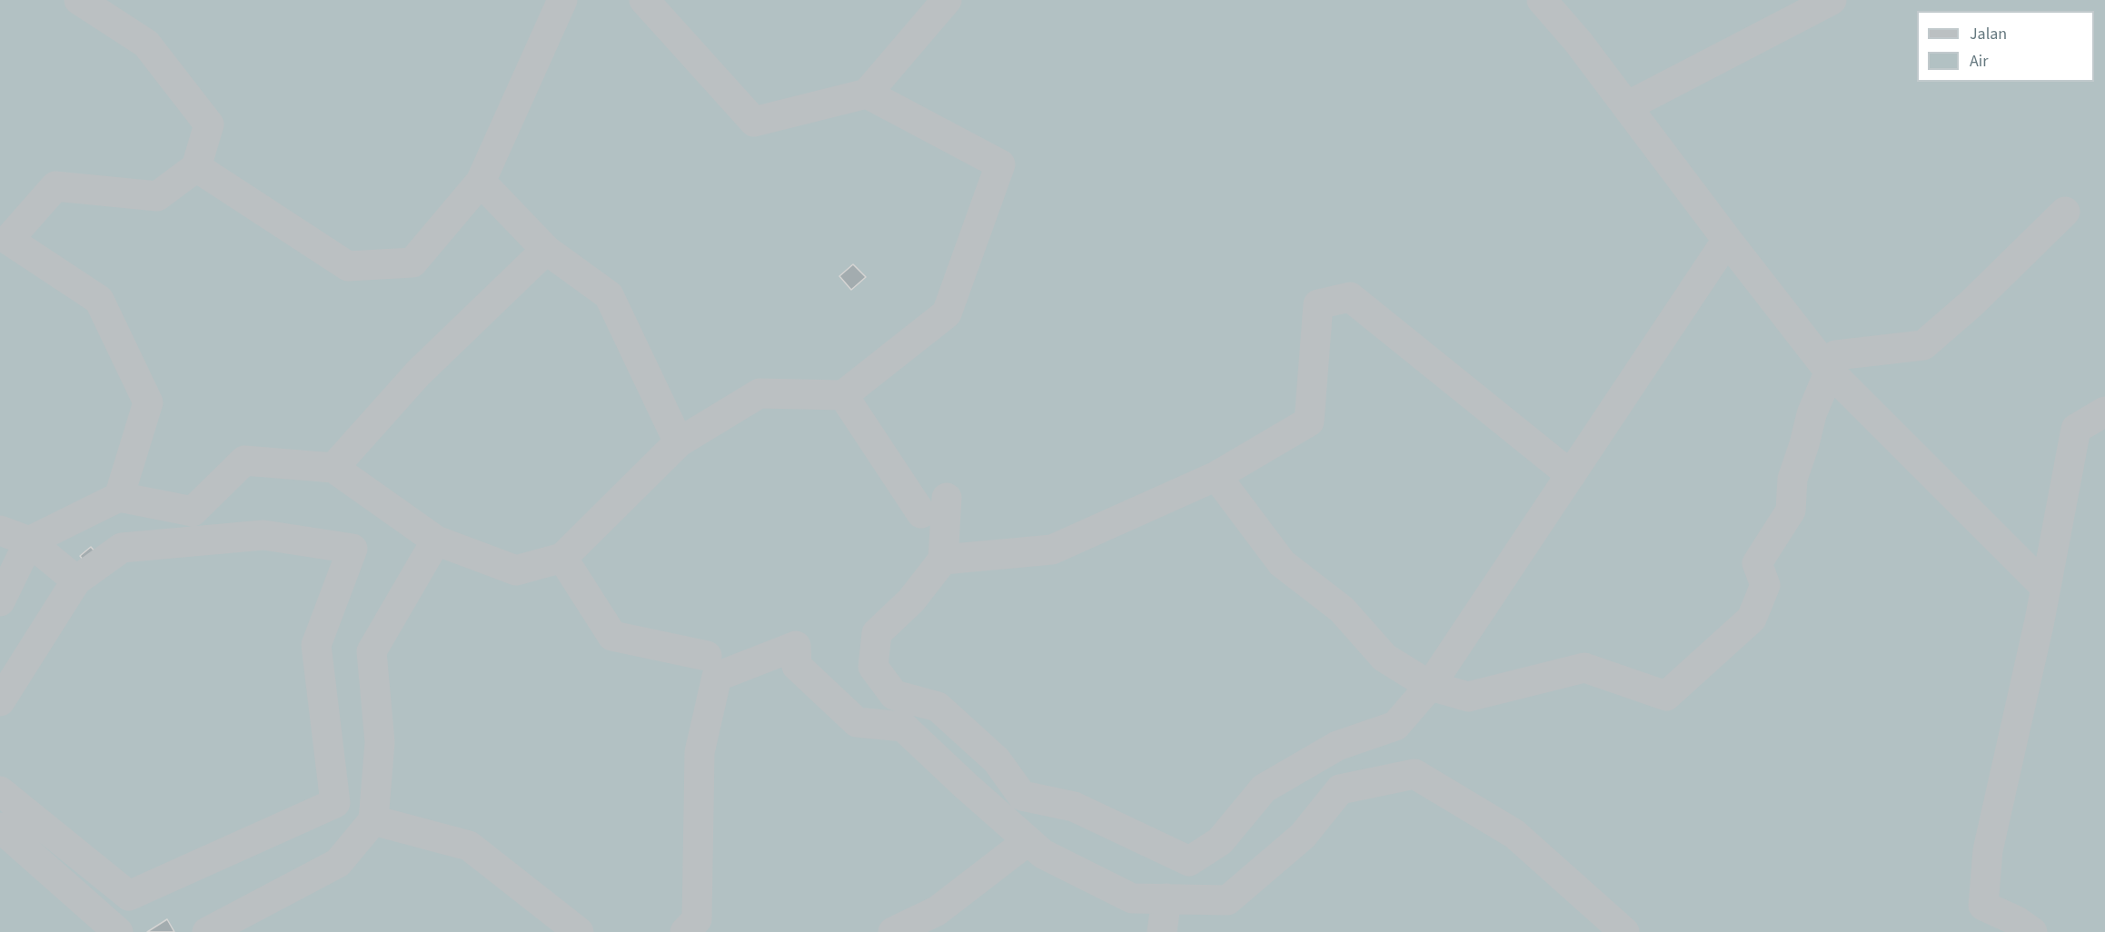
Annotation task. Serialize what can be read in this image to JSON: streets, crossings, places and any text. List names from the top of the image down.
{
  "legend": ["Jalan", "Air"]
}
